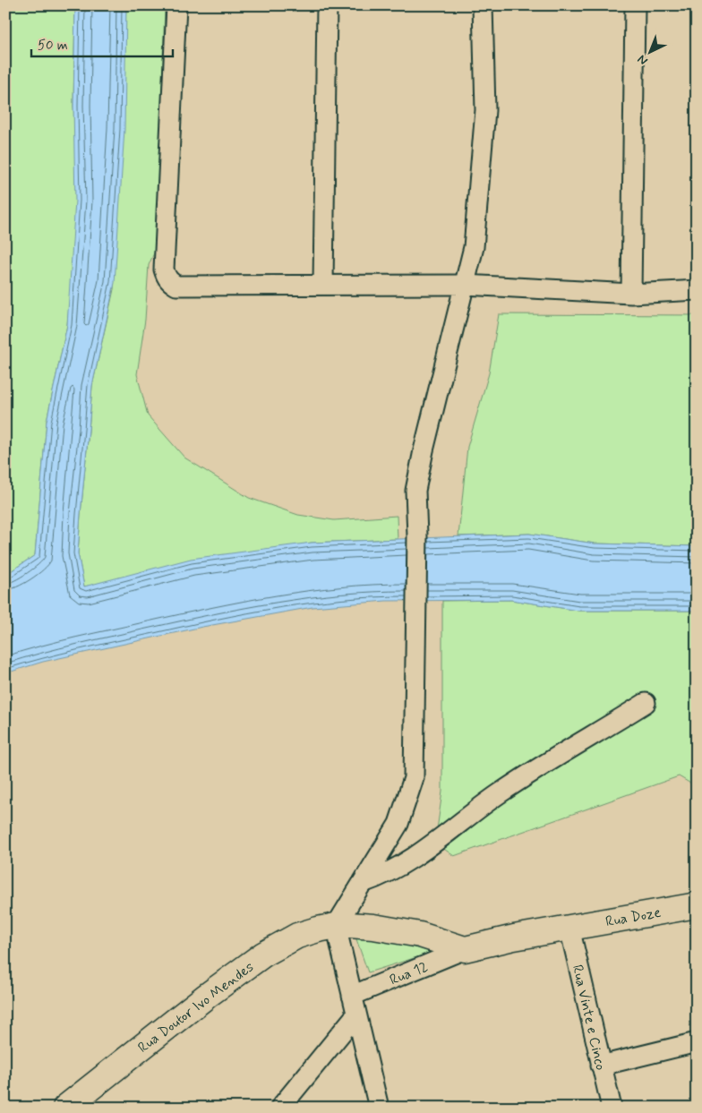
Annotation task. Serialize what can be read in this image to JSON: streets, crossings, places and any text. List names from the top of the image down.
{
  "streets": {
    "street": [
      "Rua Doze",
      "Rua 12",
      "Rua Doutor Ivo Mendes",
      "Rua Vinte e Cinco"
    ]
  },
  "crossings": [
    ["Rua Doze", "Rua 12"],
    ["Rua Doze", "Rua Doutor Ivo Mendes"],
    ["Rua Doze", "Rua Vinte e Cinco"],
    ["Rua 12", "Rua Doutor Ivo Mendes"]
  ],
  "scale_bar": "50 m",
  "north": "bottom left"
}
